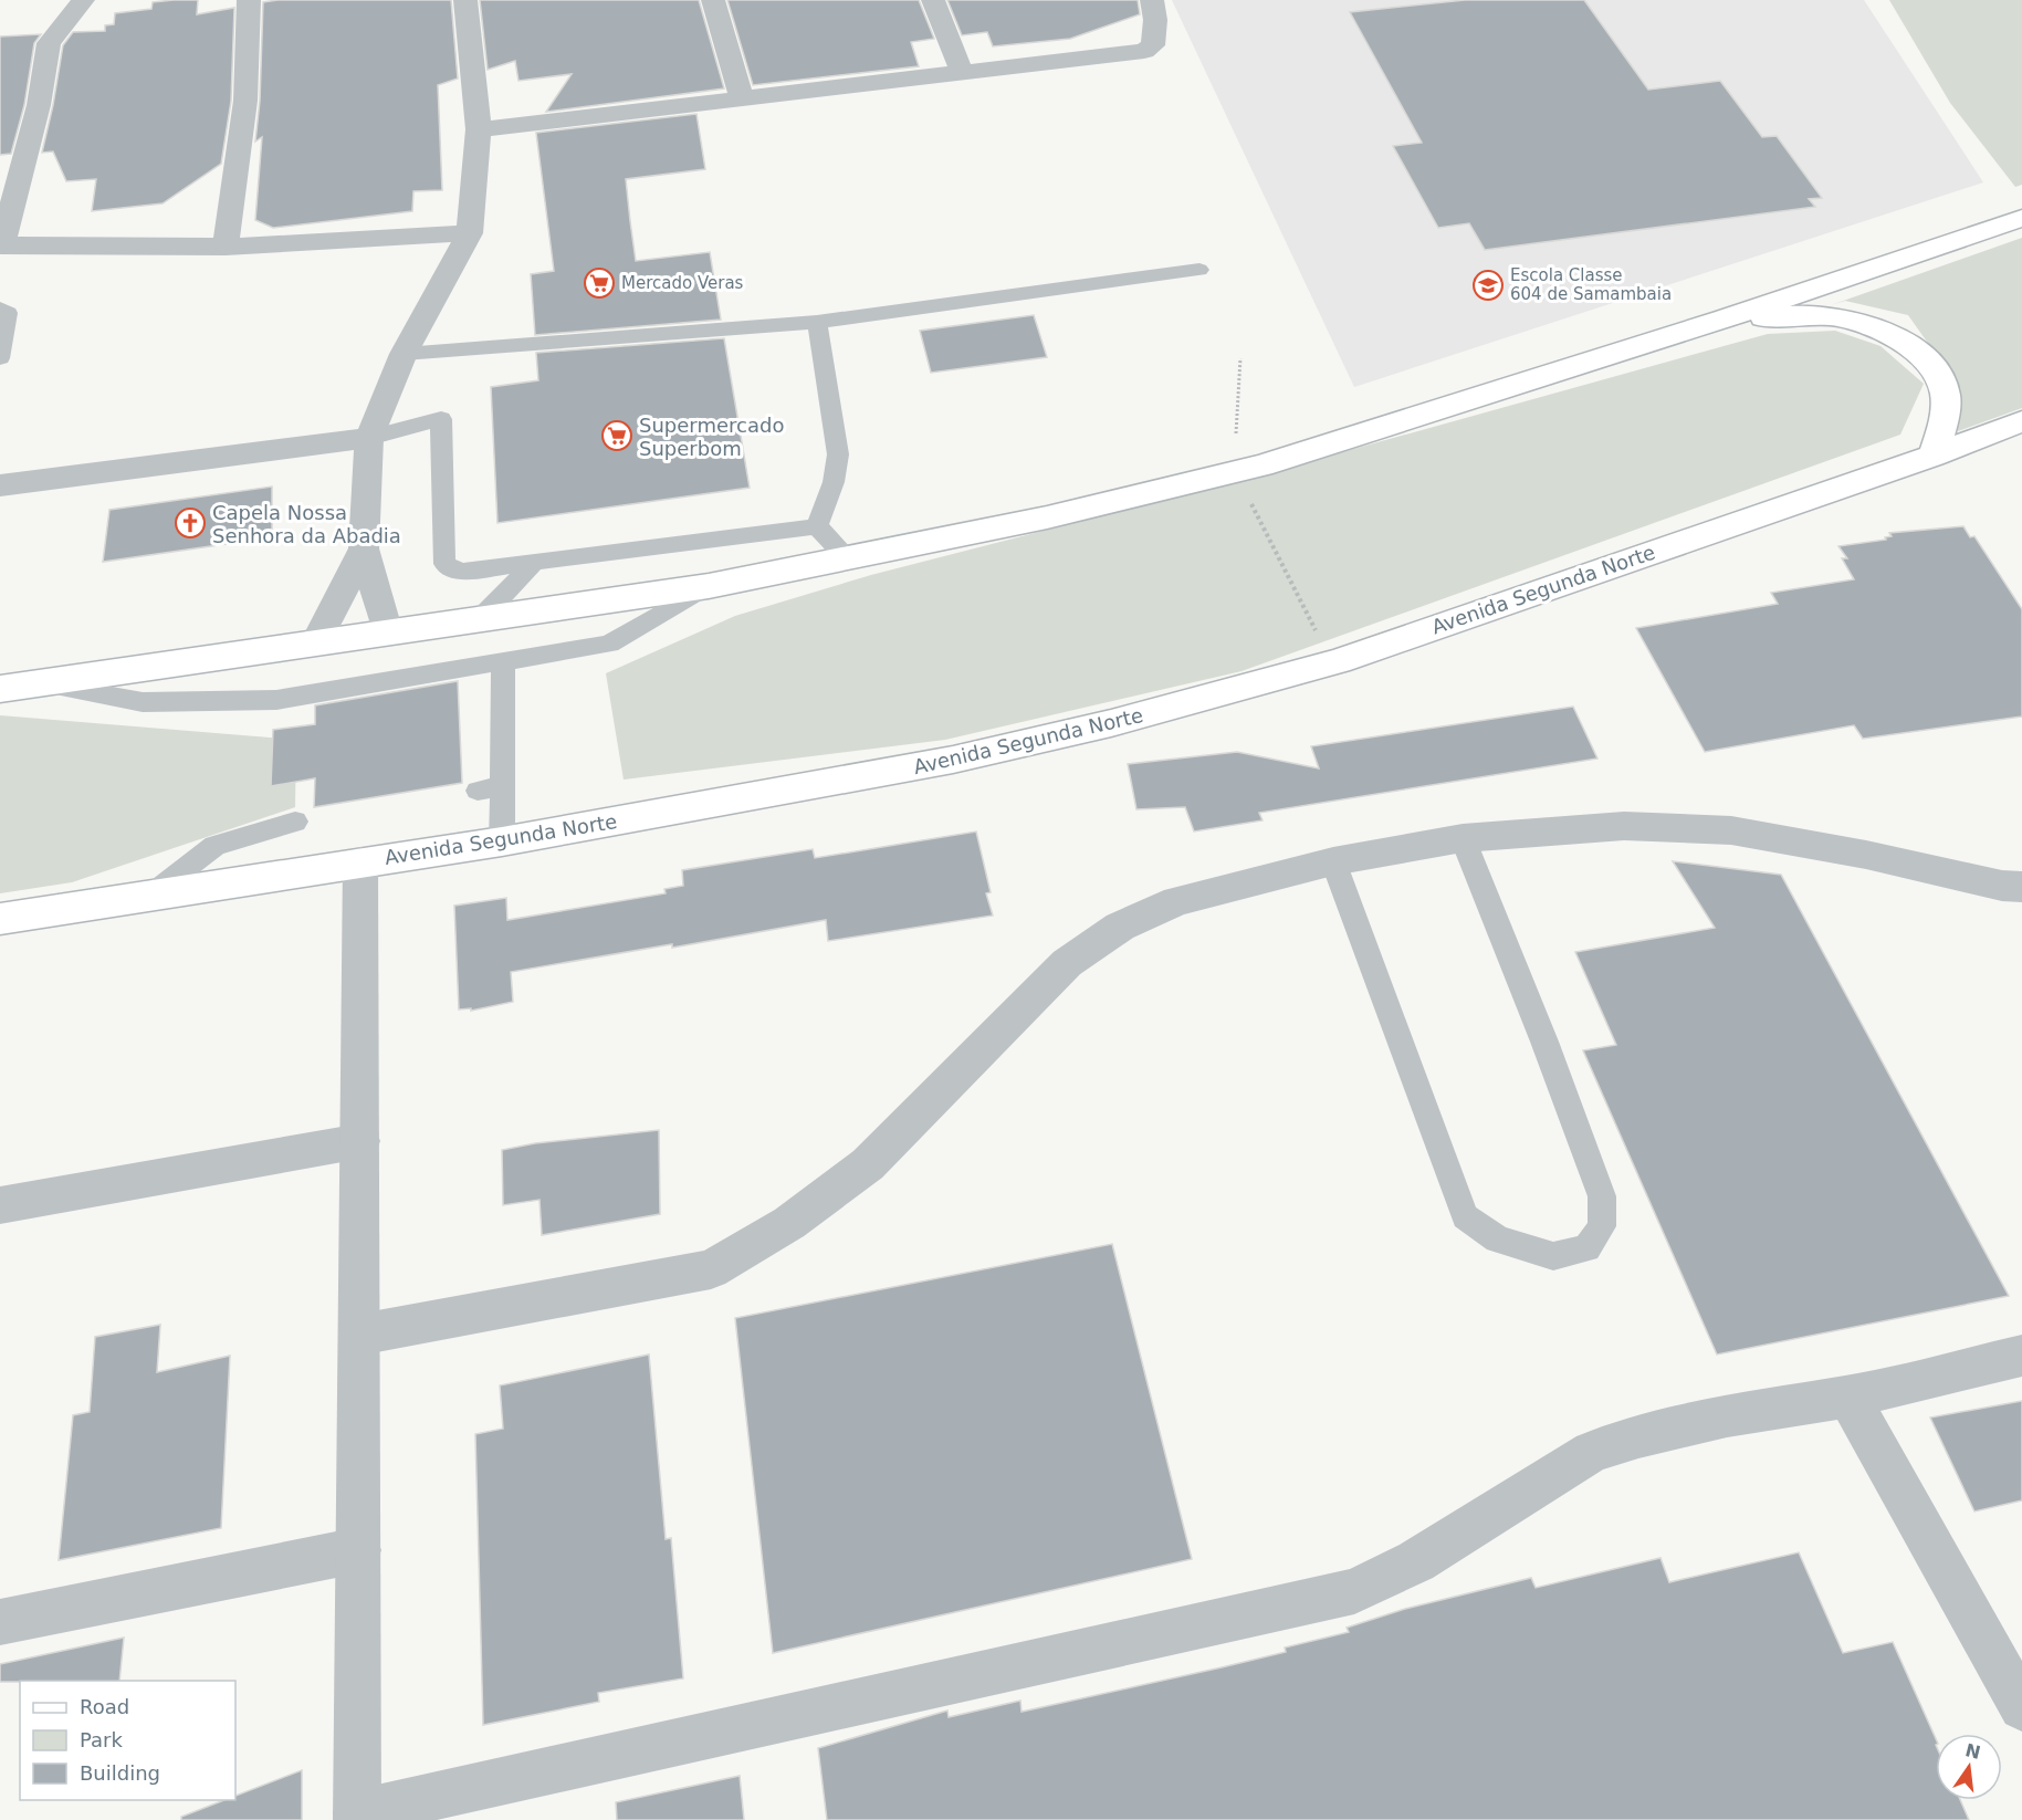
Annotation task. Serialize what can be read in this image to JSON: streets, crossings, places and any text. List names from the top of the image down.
{
  "streets": {
    "main road": ["Avenida Segunda Norte"]
  },
  "places": {
    "supermarket": ["Mercado Veras", "Supermercado Superbom"],
    "school or university": ["Escola Classe 604 de Samambaia"],
    "church": ["Capela Nossa Senhora da Abadia"]
  },
  "legend": ["Road", "Park", "Building"],
  "north": "top"
}
